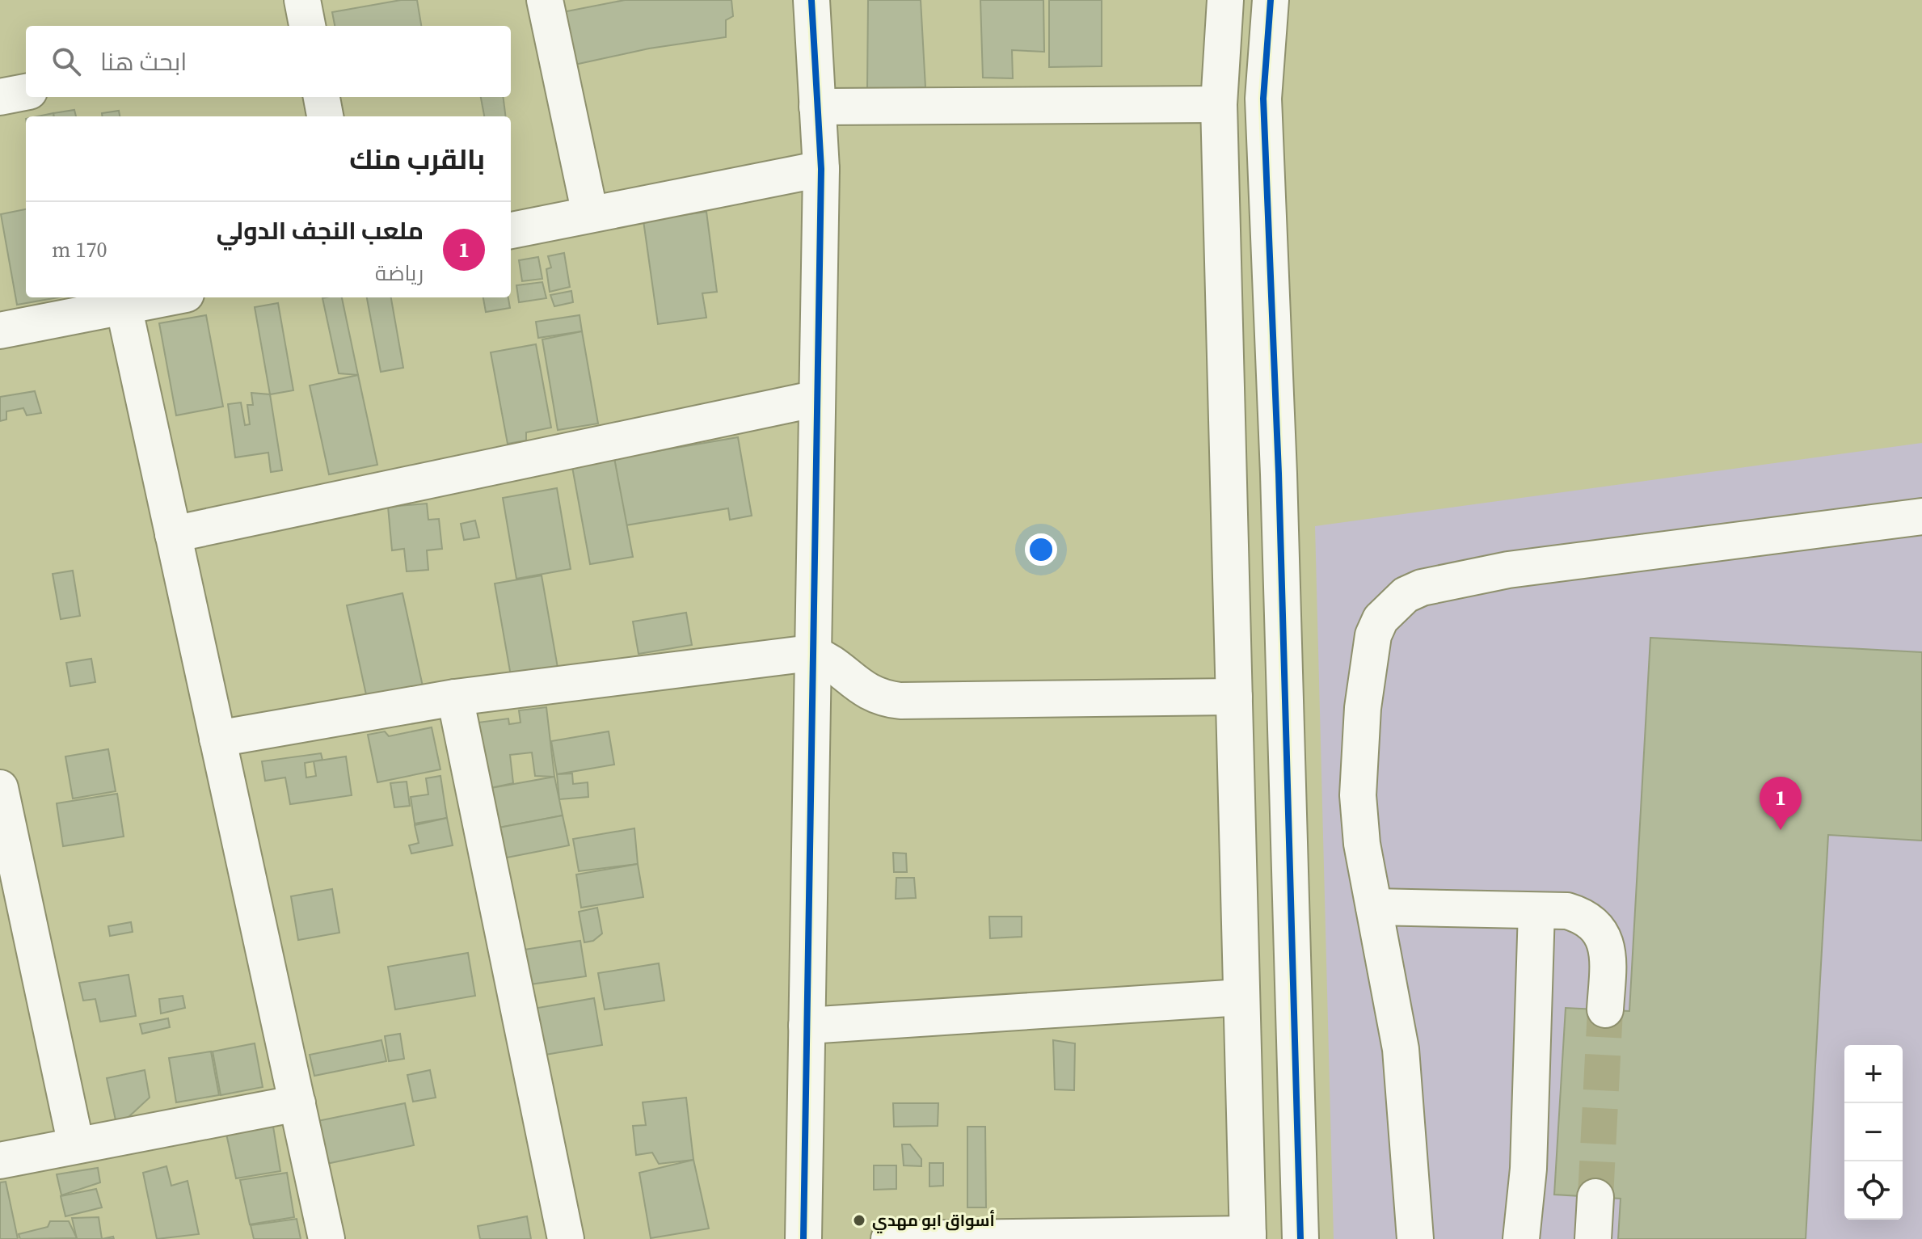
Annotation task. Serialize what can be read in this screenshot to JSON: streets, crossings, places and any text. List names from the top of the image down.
{
  "places": ["أسواق ابو مهدي"],
  "page": {
    "search": "ابحث هنا",
    "heading": "بالقرب منك",
    "list": [
      {
        "mark": "1",
        "name": "ملعب النجف الدولي",
        "note": "رياضة",
        "value": "170 m"
      }
    ],
    "pins": "1",
    "map_buttons": ["+", "−"]
  }
}
